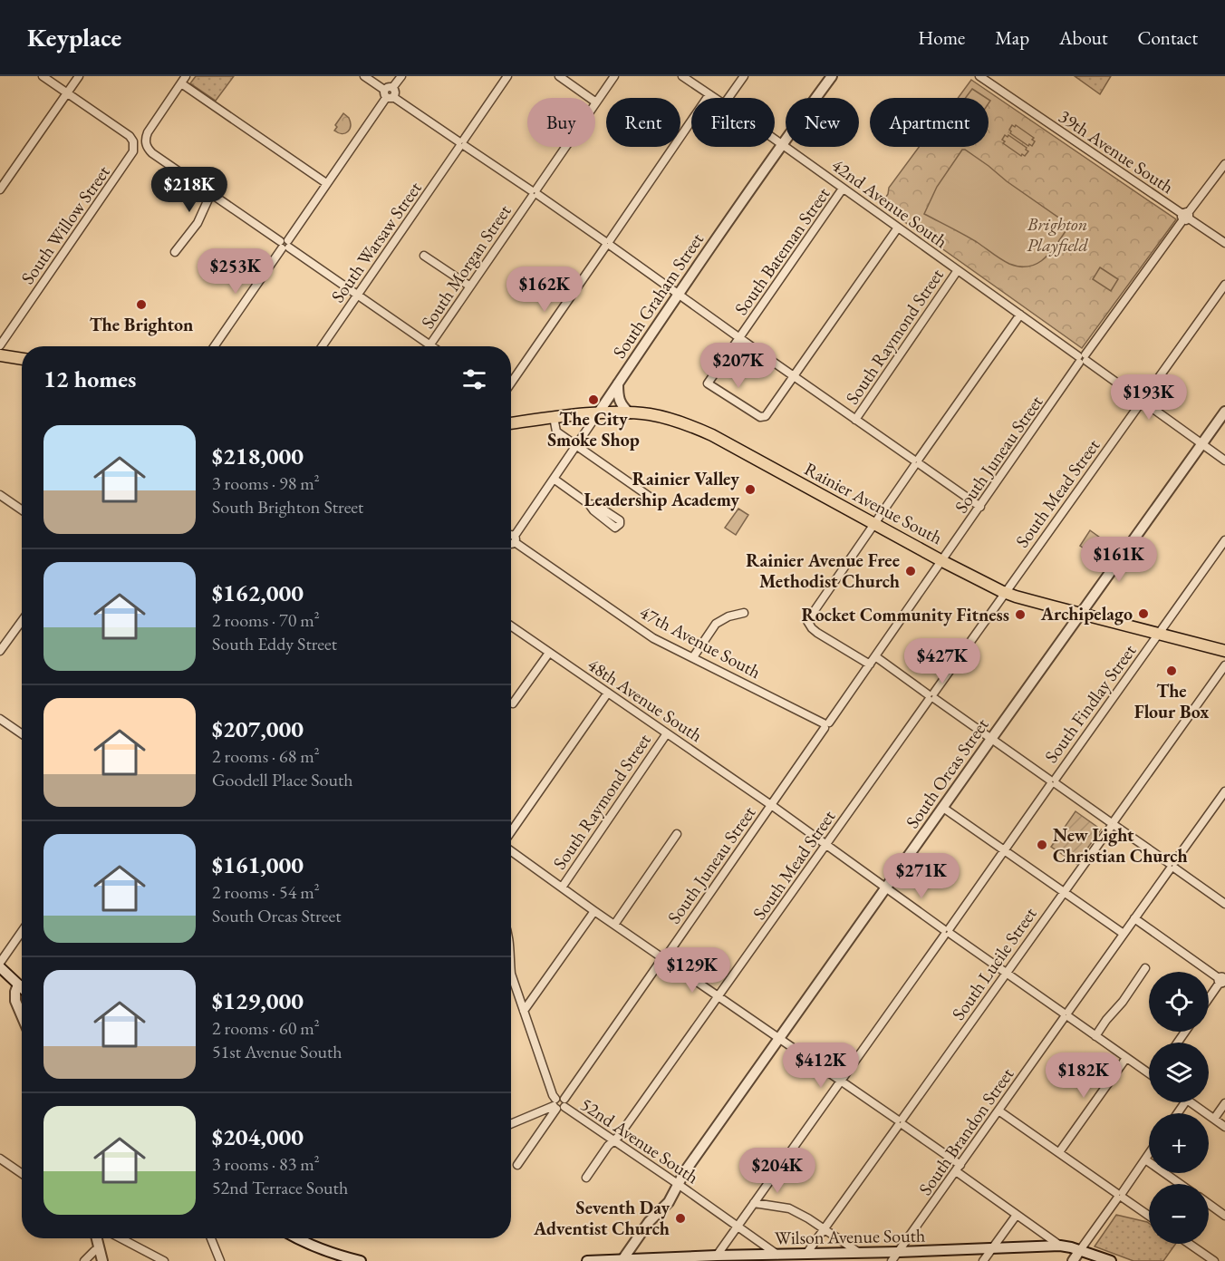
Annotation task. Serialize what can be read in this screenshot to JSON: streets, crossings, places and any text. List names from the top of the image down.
{
  "streets": {
    "main road": ["Rainier Avenue South"],
    "street": [
      "39th Avenue South",
      "42nd Avenue South",
      "South Willow Street",
      "South Warsaw Street",
      "South Bateman Street",
      "South Morgan Street",
      "South Graham Street",
      "South Raymond Street",
      "South Juneau Street",
      "South Mead Street",
      "47th Avenue South",
      "48th Avenue South",
      "South Findlay Street",
      "South Orcas Street",
      "South Lucile Street",
      "South Brandon Street",
      "52nd Avenue South",
      "Wilson Avenue South"
    ]
  },
  "crossings": [
    ["39th Avenue South", "South Juneau Street"],
    ["42nd Avenue South", "South Bateman Street"],
    ["42nd Avenue South", "South Graham Street"],
    ["42nd Avenue South", "South Raymond Street"],
    ["42nd Avenue South", "South Juneau Street"],
    ["42nd Avenue South", "South Mead Street"],
    ["42nd Avenue South", "South Orcas Street"],
    ["South Graham Street", "Rainier Avenue South"],
    ["South Raymond Street", "48th Avenue South"],
    ["South Juneau Street", "Rainier Avenue South"],
    ["South Juneau Street", "47th Avenue South"],
    ["South Juneau Street", "48th Avenue South"],
    ["South Juneau Street", "52nd Avenue South"],
    ["South Mead Street", "Rainier Avenue South"],
    ["South Mead Street", "48th Avenue South"],
    ["South Mead Street", "52nd Avenue South"],
    ["Rainier Avenue South", "South Findlay Street"],
    ["Rainier Avenue South", "South Orcas Street"],
    ["48th Avenue South", "South Findlay Street"],
    ["48th Avenue South", "South Orcas Street"],
    ["48th Avenue South", "South Lucile Street"],
    ["48th Avenue South", "South Brandon Street"],
    ["South Findlay Street", "52nd Avenue South"],
    ["South Findlay Street", "Wilson Avenue South"],
    ["South Orcas Street", "52nd Avenue South"],
    ["South Orcas Street", "Wilson Avenue South"],
    ["South Lucile Street", "Wilson Avenue South"],
    ["South Brandon Street", "Wilson Avenue South"],
    ["52nd Avenue South", "Wilson Avenue South"]
  ],
  "parks": ["Brighton Playfield"],
  "places": [
    "The Brighton",
    "The City Smoke Shop",
    "Rainier Valley Leadership Academy",
    "Rainier Avenue Free Methodist Church",
    "Archipelago",
    "Rocket Community Fitness",
    "The Flour Box",
    "New Light Christian Church",
    "Seventh Day Adventist Church"
  ],
  "page": {
    "header": "Keyplace",
    "nav": [
      "Home",
      "Map",
      "About",
      "Contact"
    ],
    "chip": [
      "Buy",
      "Rent",
      "Filters",
      "New",
      "Apartment"
    ],
    "price": [
      "$218K",
      "$253K",
      "$162K",
      "$207K",
      "$193K",
      "$161K",
      "$427K",
      "$271K",
      "$129K",
      "$412K",
      "$182K",
      "$204K"
    ],
    "heading": "12 homes",
    "list": [
      {
        "name": "$218,000",
        "note": "3 rooms · 98 m² · South Brighton Street"
      },
      {
        "name": "$162,000",
        "note": "2 rooms · 70 m² · South Eddy Street"
      },
      {
        "name": "$207,000",
        "note": "2 rooms · 68 m² · Goodell Place South"
      },
      {
        "name": "$161,000",
        "note": "2 rooms · 54 m² · South Orcas Street"
      },
      {
        "name": "$129,000",
        "note": "2 rooms · 60 m² · 51st Avenue South"
      },
      {
        "name": "$204,000",
        "note": "3 rooms · 83 m² · 52nd Terrace South"
      }
    ],
    "map_buttons": ["+", "−"]
  }
}
